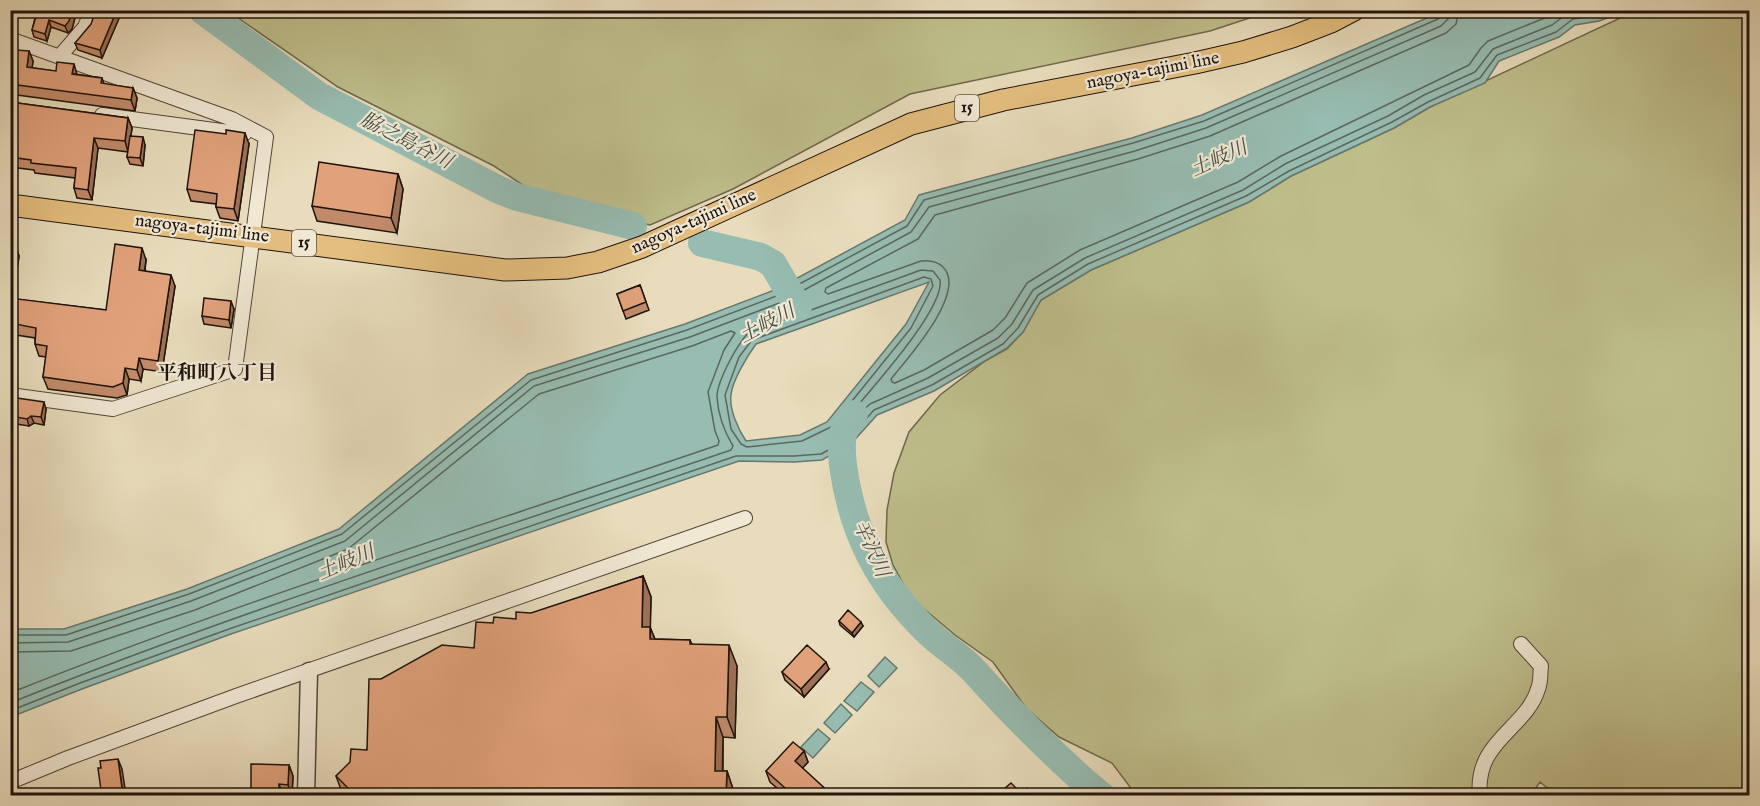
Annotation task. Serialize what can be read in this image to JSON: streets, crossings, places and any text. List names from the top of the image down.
{
  "streets": {
    "main road": ["nagoya-tajimi line", "15"]
  },
  "districts": ["平和町八丁目"],
  "water": ["脇之島谷川", "土岐川", "辛沢川"]
}
